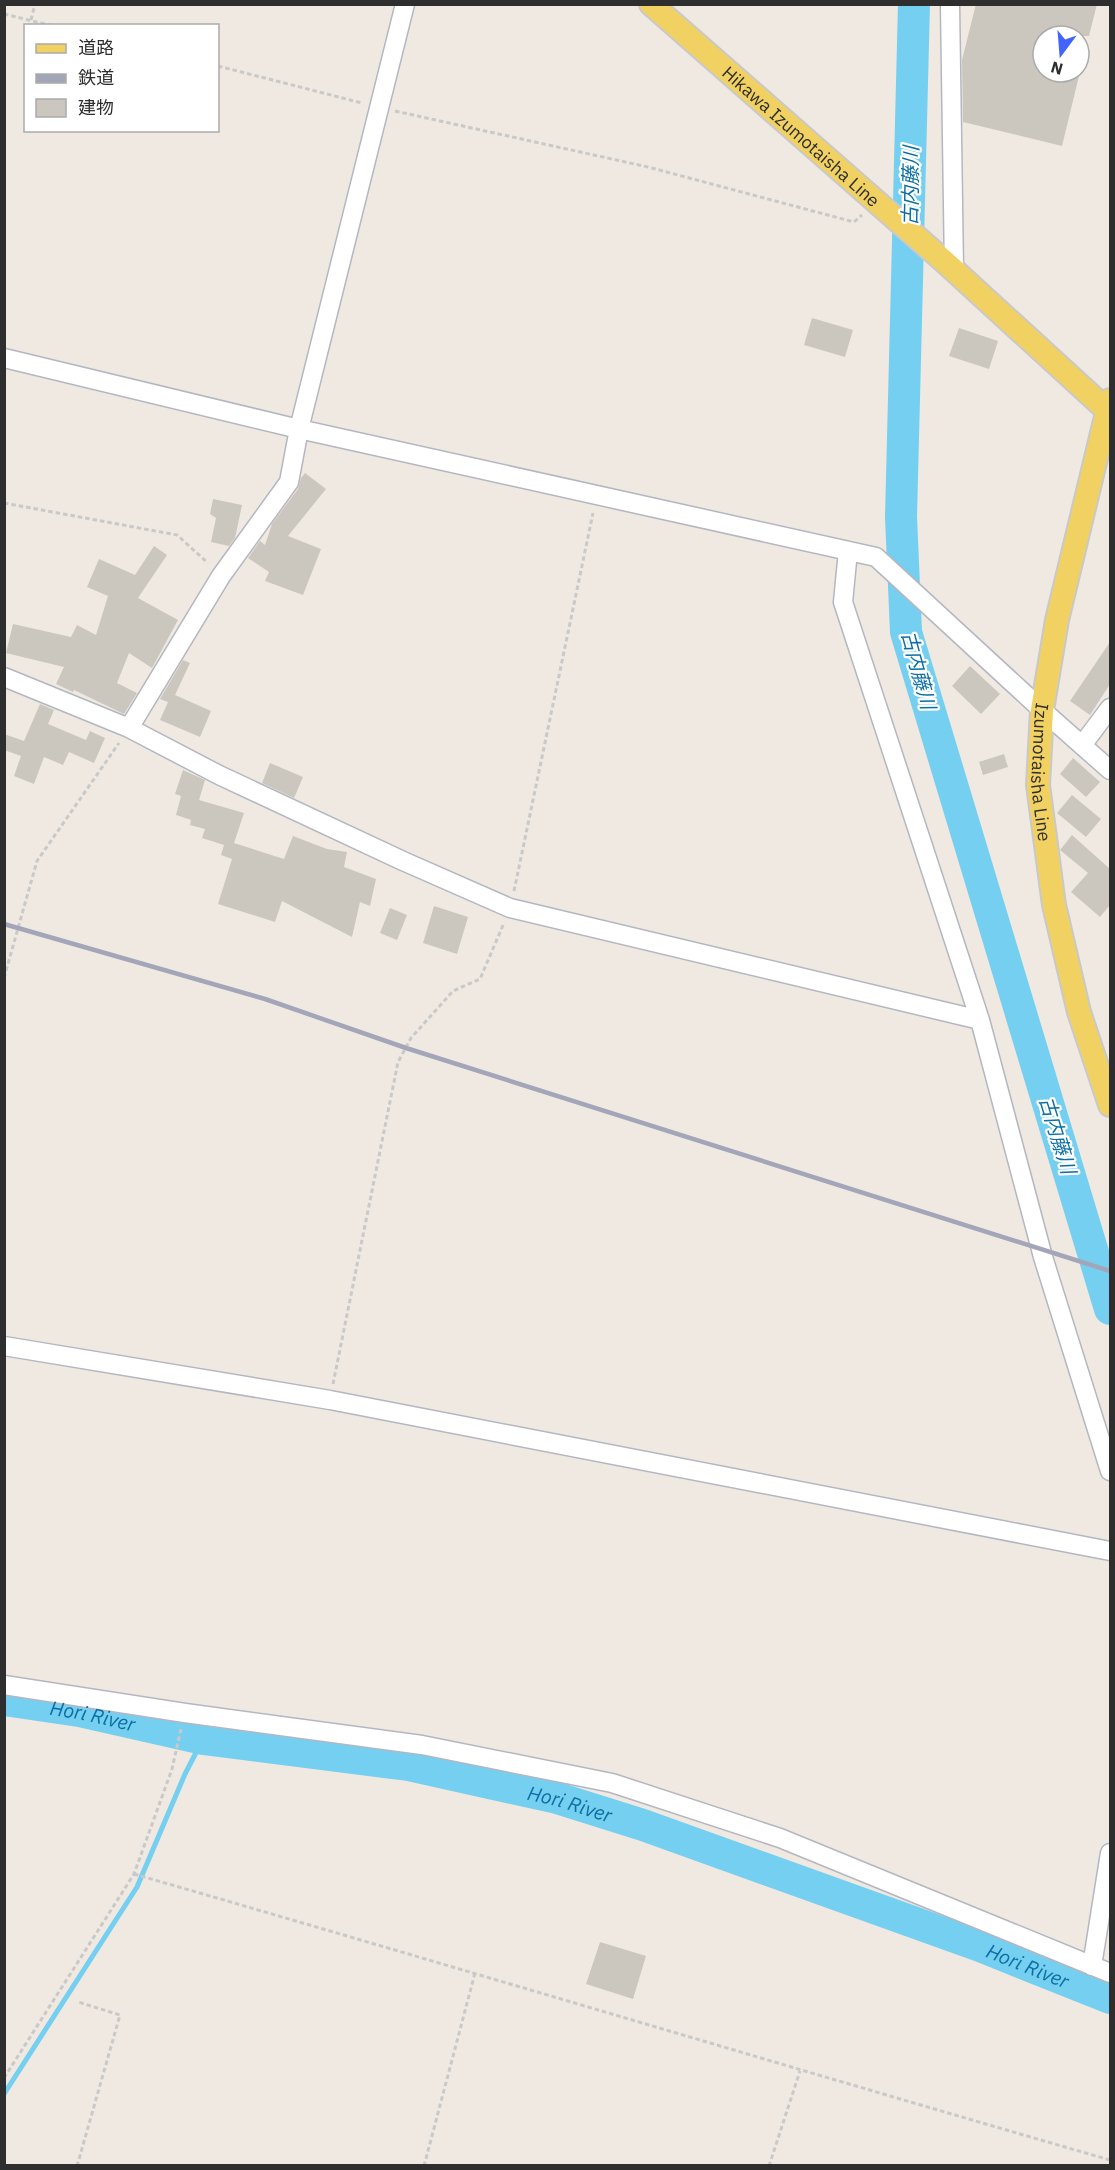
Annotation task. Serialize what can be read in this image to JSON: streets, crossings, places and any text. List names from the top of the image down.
{
  "streets": {
    "main road": ["Hikawa Izumotaisha Line", "Izumotaisha Line"]
  },
  "crossings": [
    ["Hikawa Izumotaisha Line", "Izumotaisha Line"]
  ],
  "water": ["古内藤川", "Hori River"],
  "legend": ["道路", "鉄道", "建物"],
  "north": "bottom"
}
